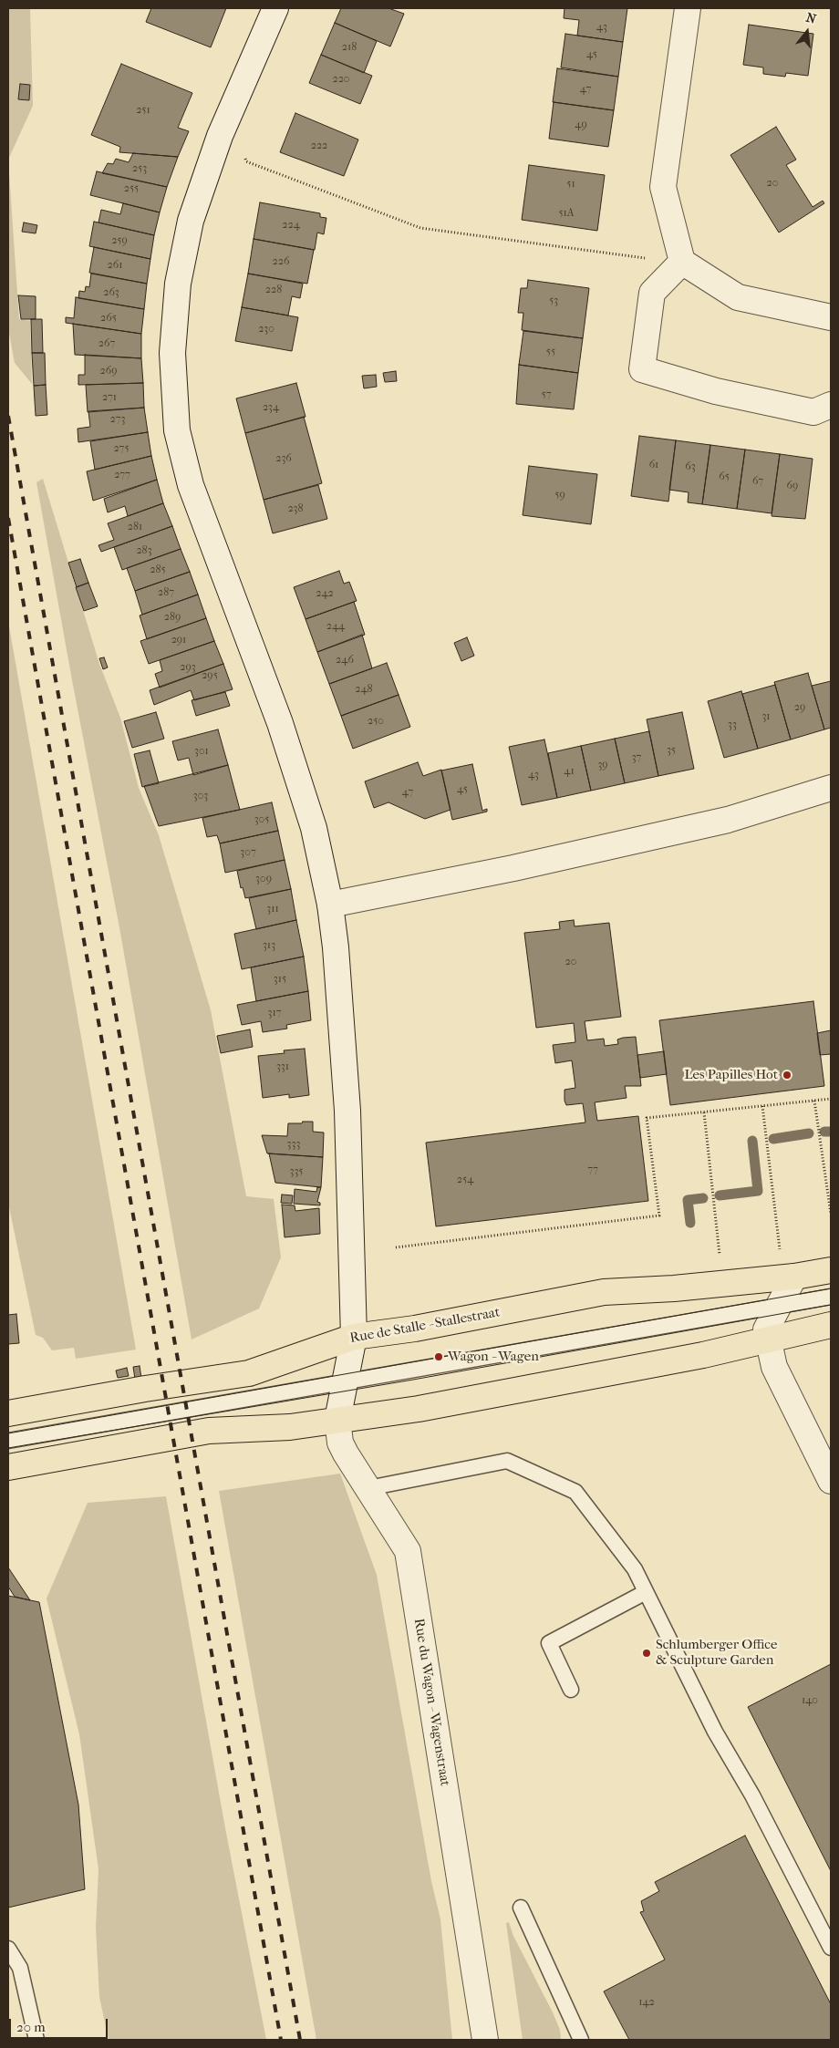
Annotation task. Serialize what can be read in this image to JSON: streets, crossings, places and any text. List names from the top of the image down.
{
  "streets": {
    "main road": ["Rue de Stalle - Stallestraat"],
    "street": ["Rue du Wagon - Wagenstraat"]
  },
  "crossings": [
    ["Rue de Stalle - Stallestraat", "Rue du Wagon - Wagenstraat"]
  ],
  "places": ["Les Papilles Hot", "Wagon - Wagen", "Schlumberger Office & Sculpture Garden"],
  "house_numbers": [
    "43",
    "218",
    "45",
    "220",
    "47",
    "251",
    "49",
    "222",
    "253",
    "20",
    "51",
    "255",
    "51A",
    "224",
    "259",
    "226",
    "261",
    "228",
    "263",
    "53",
    "265",
    "230",
    "267",
    "55",
    "269",
    "57",
    "271",
    "234",
    "273",
    "275",
    "236",
    "61",
    "63",
    "277",
    "65",
    "67",
    "69",
    "59",
    "238",
    "281",
    "283",
    "285",
    "287",
    "242",
    "289",
    "244",
    "291",
    "246",
    "293",
    "295",
    "248",
    "29",
    "31",
    "250",
    "33",
    "35",
    "301",
    "37",
    "39",
    "41",
    "43",
    "45",
    "47",
    "303",
    "305",
    "307",
    "309",
    "311",
    "313",
    "20",
    "315",
    "317",
    "331",
    "333",
    "77",
    "335",
    "254",
    "140",
    "142"
  ],
  "scale_bar": "20 m",
  "north": "top"
}
